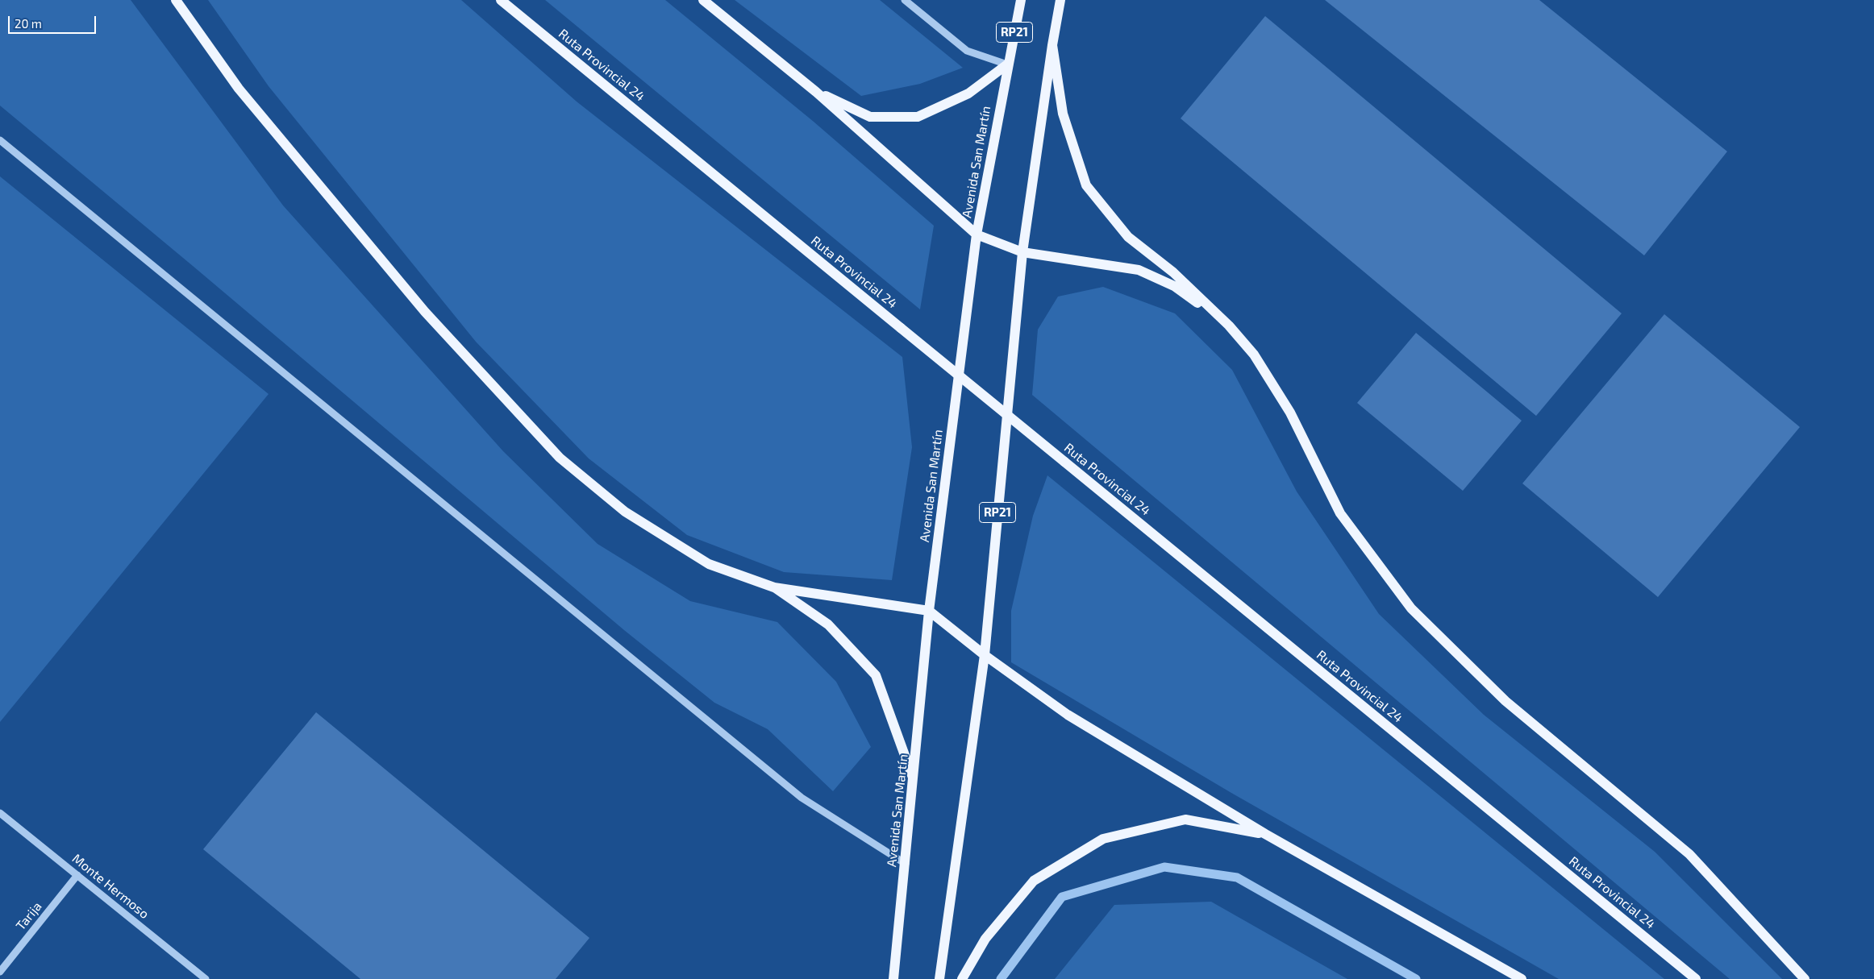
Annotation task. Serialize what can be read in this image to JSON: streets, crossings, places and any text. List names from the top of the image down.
{
  "streets": {
    "main road": ["RP21", "Ruta Provincial 24", "Avenida San Martín"],
    "street": ["Monte Hermoso", "Tarija"]
  },
  "crossings": [
    ["Monte Hermoso", "Tarija"]
  ],
  "scale_bar": "20 m"
}
